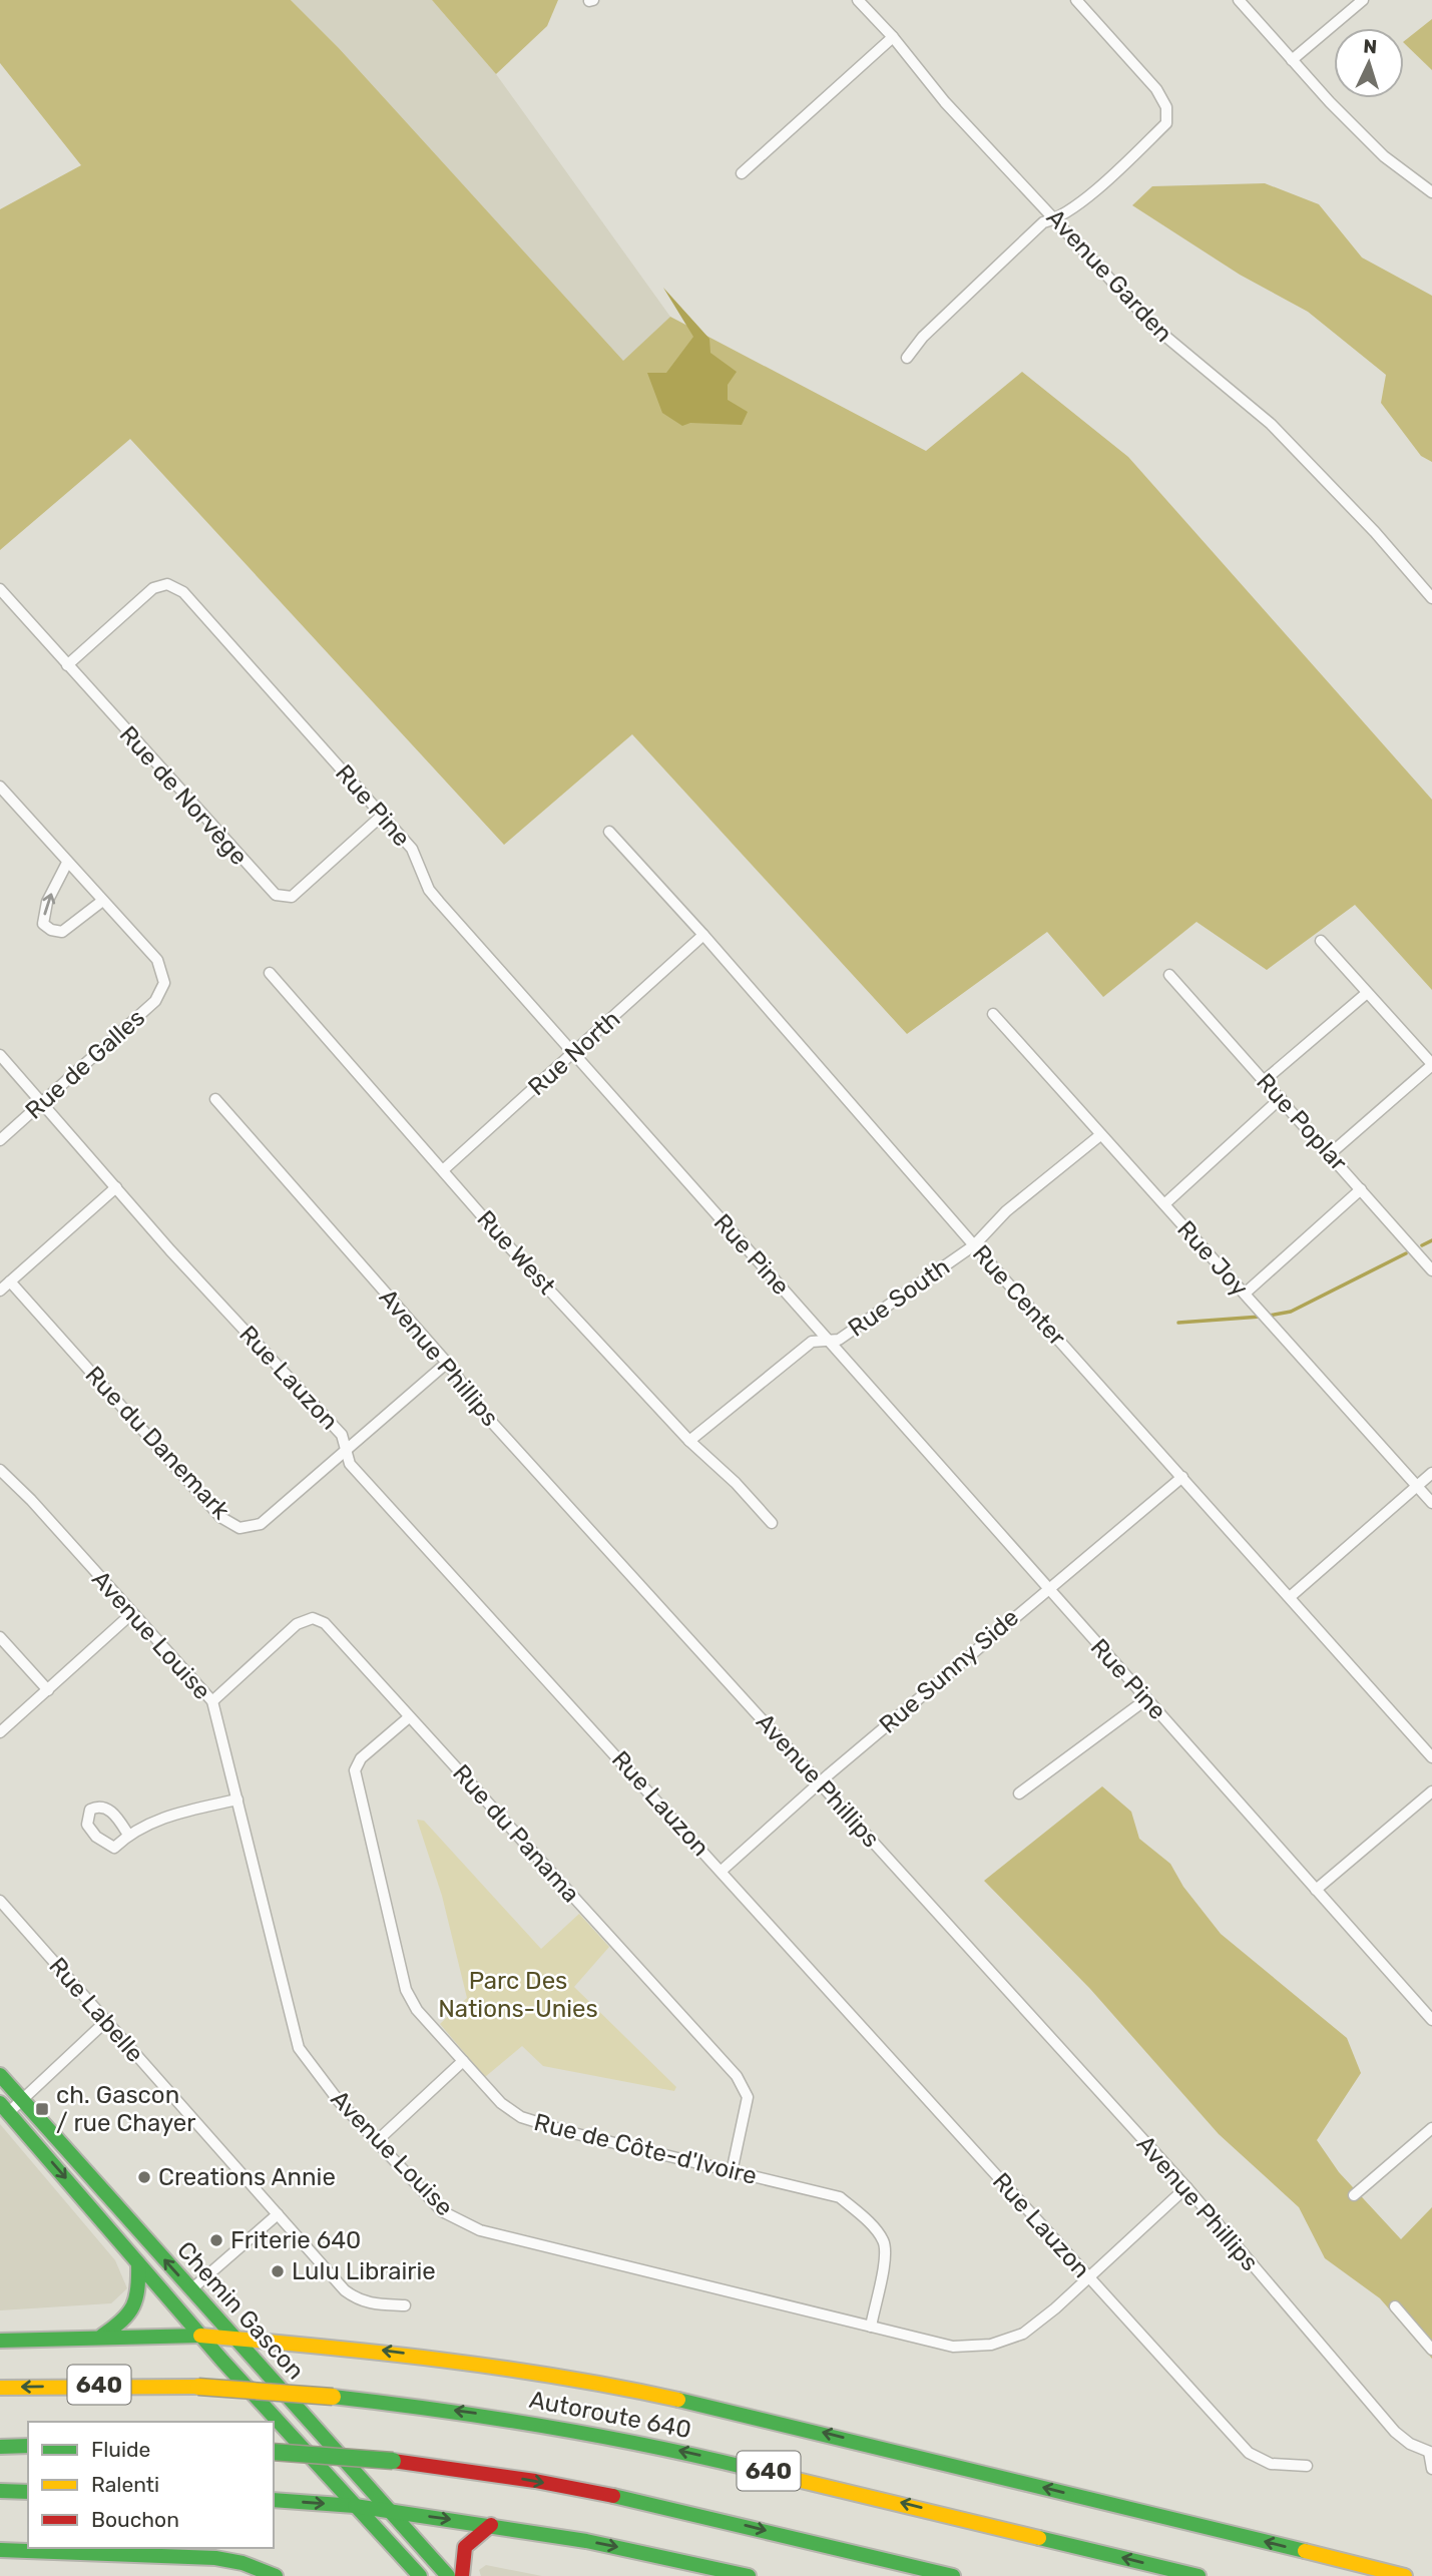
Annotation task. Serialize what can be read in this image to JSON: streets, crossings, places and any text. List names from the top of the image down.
{
  "streets": {
    "main road": ["Chemin Gascon", "640", "Autoroute 640"],
    "street": [
      "Avenue Garden",
      "Rue de Norvège",
      "Rue Pine",
      "Rue North",
      "Rue de Galles",
      "Rue Poplar",
      "Rue West",
      "Rue Joy",
      "Rue Center",
      "Rue South",
      "Avenue Phillips",
      "Rue Lauzon",
      "Rue du Danemark",
      "Avenue Louise",
      "Rue Sunny Side",
      "Rue du Panama",
      "Rue Labelle",
      "Rue de Côte-d'Ivoire"
    ]
  },
  "crossings": [
    ["Rue de Norvège", "Rue Pine"],
    ["Rue Pine", "Rue North"],
    ["Rue Pine", "Rue South"],
    ["Rue Pine", "Rue Sunny Side"],
    ["Rue North", "Rue West"],
    ["Rue North", "Rue Center"],
    ["Rue de Galles", "Rue Lauzon"],
    ["Rue West", "Rue South"],
    ["Rue Joy", "Rue South"],
    ["Rue Center", "Rue South"],
    ["Rue Center", "Rue Sunny Side"],
    ["Avenue Phillips", "Rue du Danemark"],
    ["Avenue Phillips", "Avenue Louise"],
    ["Avenue Phillips", "Rue Sunny Side"],
    ["Rue Lauzon", "Rue du Danemark"],
    ["Rue Lauzon", "Avenue Louise"],
    ["Rue Lauzon", "Rue Sunny Side"],
    ["Avenue Louise", "Rue du Panama"],
    ["Avenue Louise", "Rue de Côte-d'Ivoire"],
    ["Rue du Panama", "Rue de Côte-d'Ivoire"]
  ],
  "parks": ["Parc Des Nations-Unies"],
  "places": {
    "transit": ["ch. Gascon / rue Chayer"],
    "other": ["Creations Annie", "Friterie 640", "Lulu Librairie"]
  },
  "legend": ["Fluide", "Ralenti", "Bouchon"],
  "north": "top"
}
